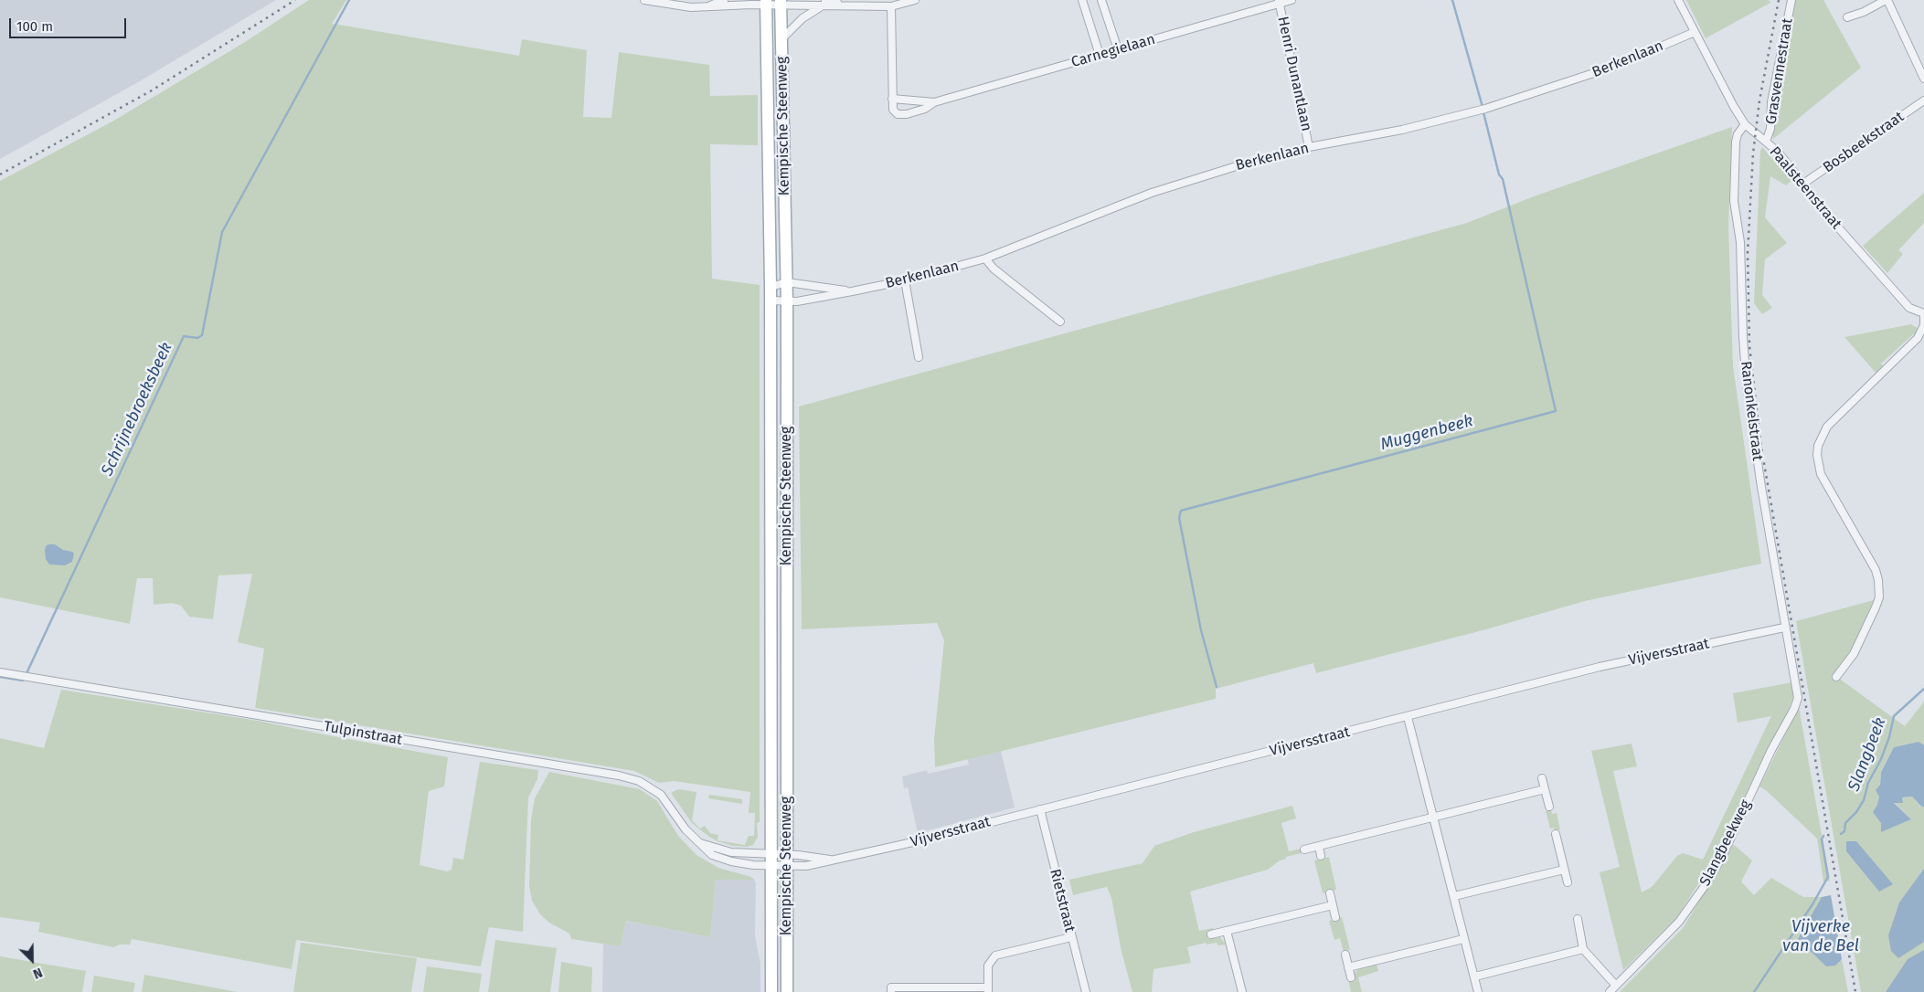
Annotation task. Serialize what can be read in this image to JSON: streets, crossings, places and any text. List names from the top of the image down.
{
  "streets": {
    "main road": ["Kempische Steenweg"],
    "street": [
      "Carnegielaan",
      "Berkenlaan",
      "Grasvennestraat",
      "Henri Dunantlaan",
      "Bosbeekstraat",
      "Paalsteenstraat",
      "Ranonkelstraat",
      "Vijversstraat",
      "Tulpinstraat",
      "Slangbeekweg",
      "Rietstraat"
    ]
  },
  "crossings": [
    ["Carnegielaan", "Henri Dunantlaan"],
    ["Berkenlaan", "Henri Dunantlaan"],
    ["Berkenlaan", "Kempische Steenweg"],
    ["Berkenlaan", "Paalsteenstraat"],
    ["Grasvennestraat", "Paalsteenstraat"],
    ["Kempische Steenweg", "Vijversstraat"],
    ["Kempische Steenweg", "Tulpinstraat"],
    ["Bosbeekstraat", "Paalsteenstraat"],
    ["Paalsteenstraat", "Ranonkelstraat"],
    ["Ranonkelstraat", "Vijversstraat"],
    ["Ranonkelstraat", "Slangbeekweg"],
    ["Vijversstraat", "Tulpinstraat"],
    ["Vijversstraat", "Rietstraat"]
  ],
  "water": [
    "Schrijnebroeksbeek",
    "Muggenbeek",
    "Slangbeek",
    "Vijverke van de Bel"
  ],
  "scale_bar": "100 m",
  "north": "bottom right"
}
